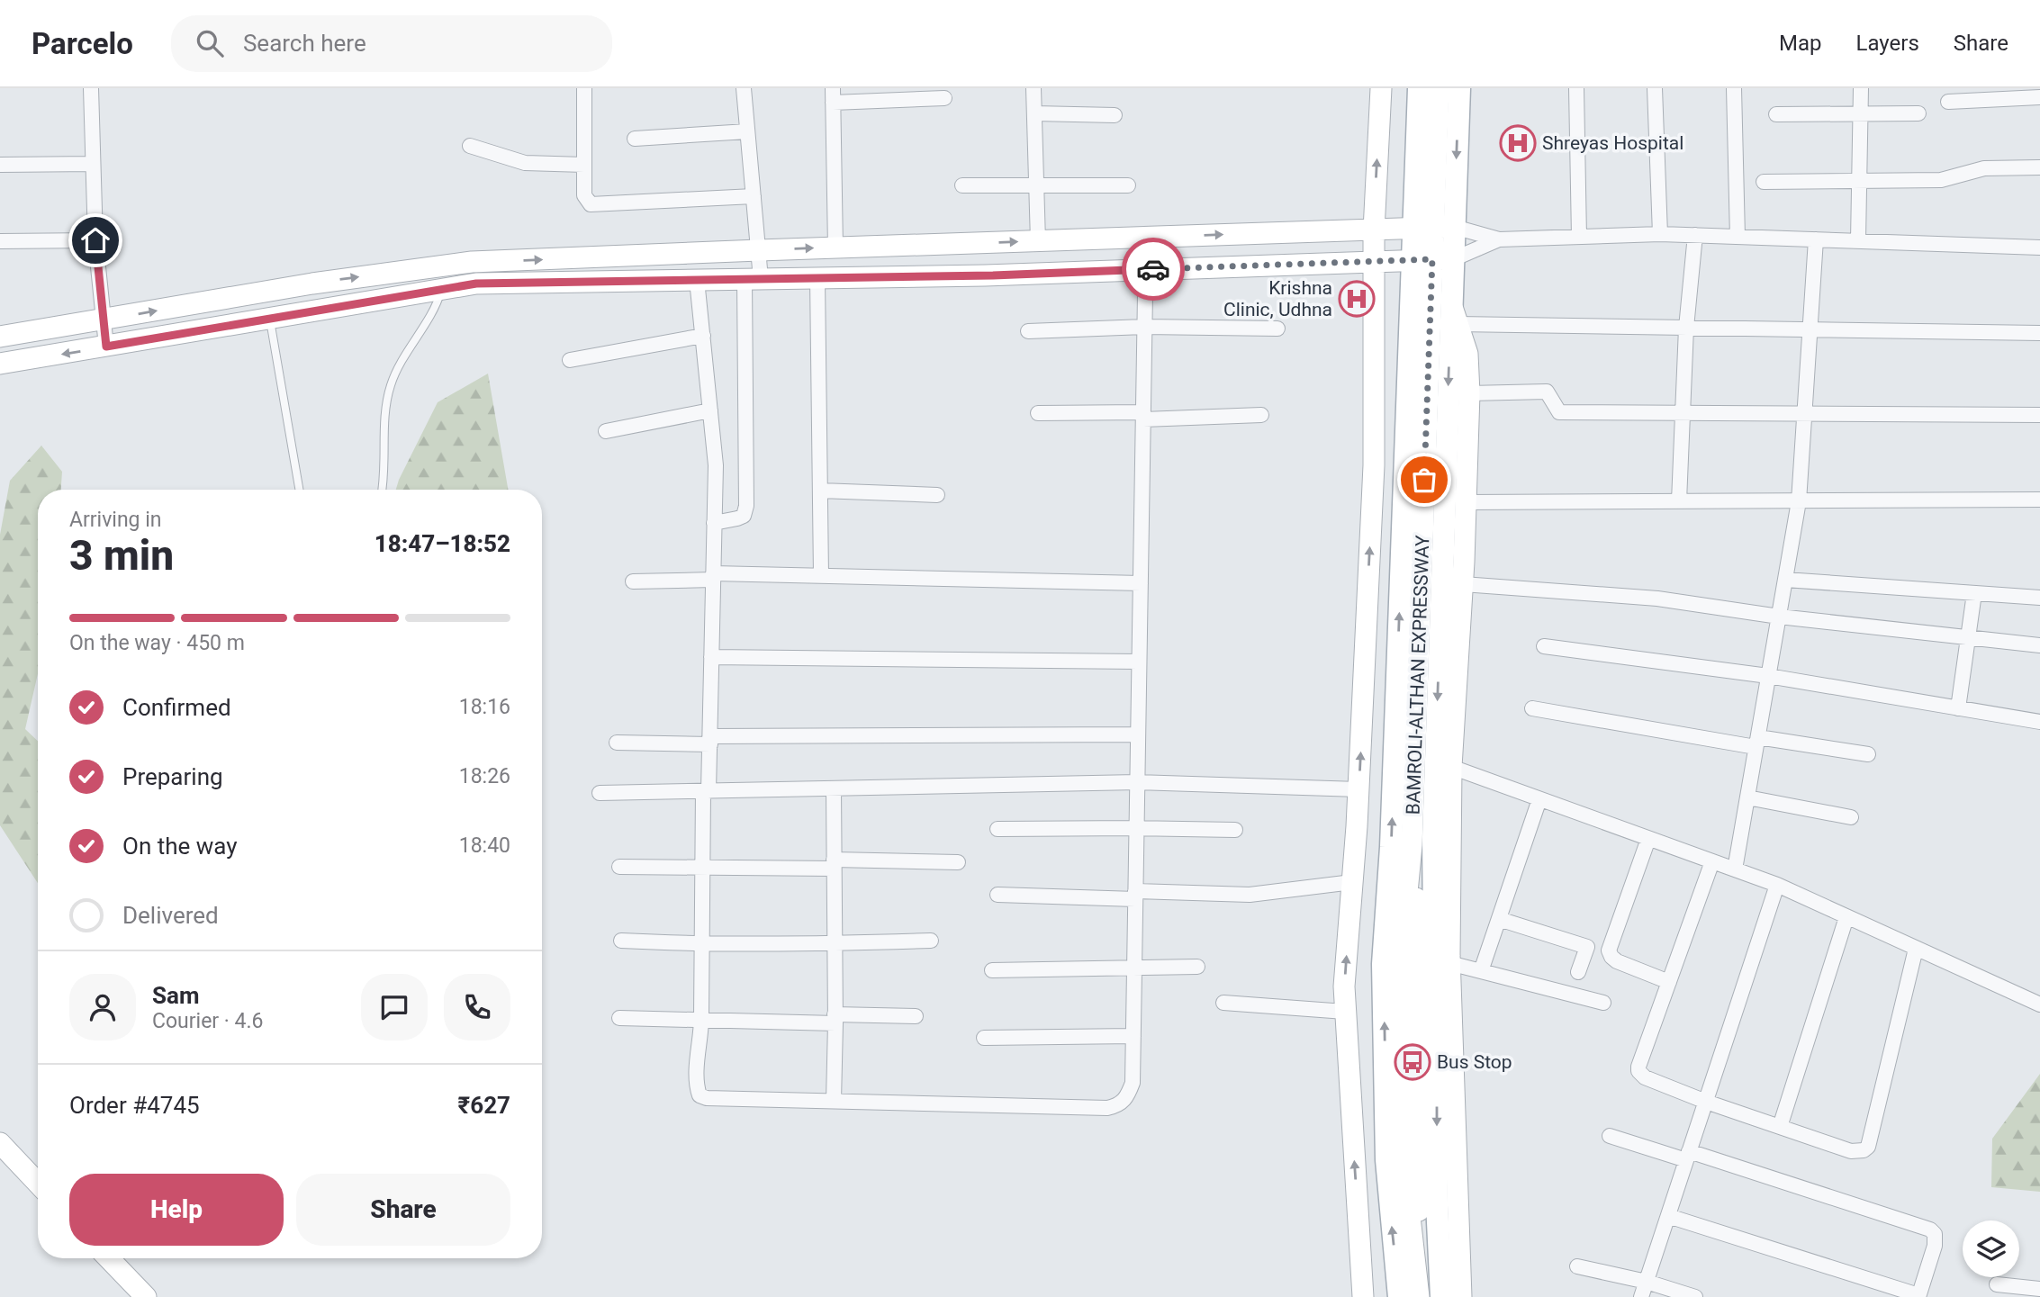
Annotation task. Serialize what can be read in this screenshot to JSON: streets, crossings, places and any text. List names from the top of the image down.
{
  "streets": {
    "street": ["BAMROLI-ALTHAN EXPRESSWAY"]
  },
  "places": {
    "hospital": ["Shreyas Hospital", "Krishna Clinic, Udhna"],
    "bus stop": ["Bus Stop"]
  },
  "page": {
    "header": "Parcelo",
    "search": "Search here",
    "nav": ["Map", "Layers", "Share"],
    "heading": ["3 min", "Arriving in", "18:47–18:52"],
    "panel": [
      "Sam",
      "Courier · 4.6",
      "Order #4745",
      "₹627"
    ],
    "bar": "On the way · 450 m",
    "list": [
      ["Confirmed", "18:16"],
      ["Preparing", "18:26"],
      ["On the way", "18:40"],
      "Delivered"
    ],
    "buttons": ["Help", "Share"]
  }
}
